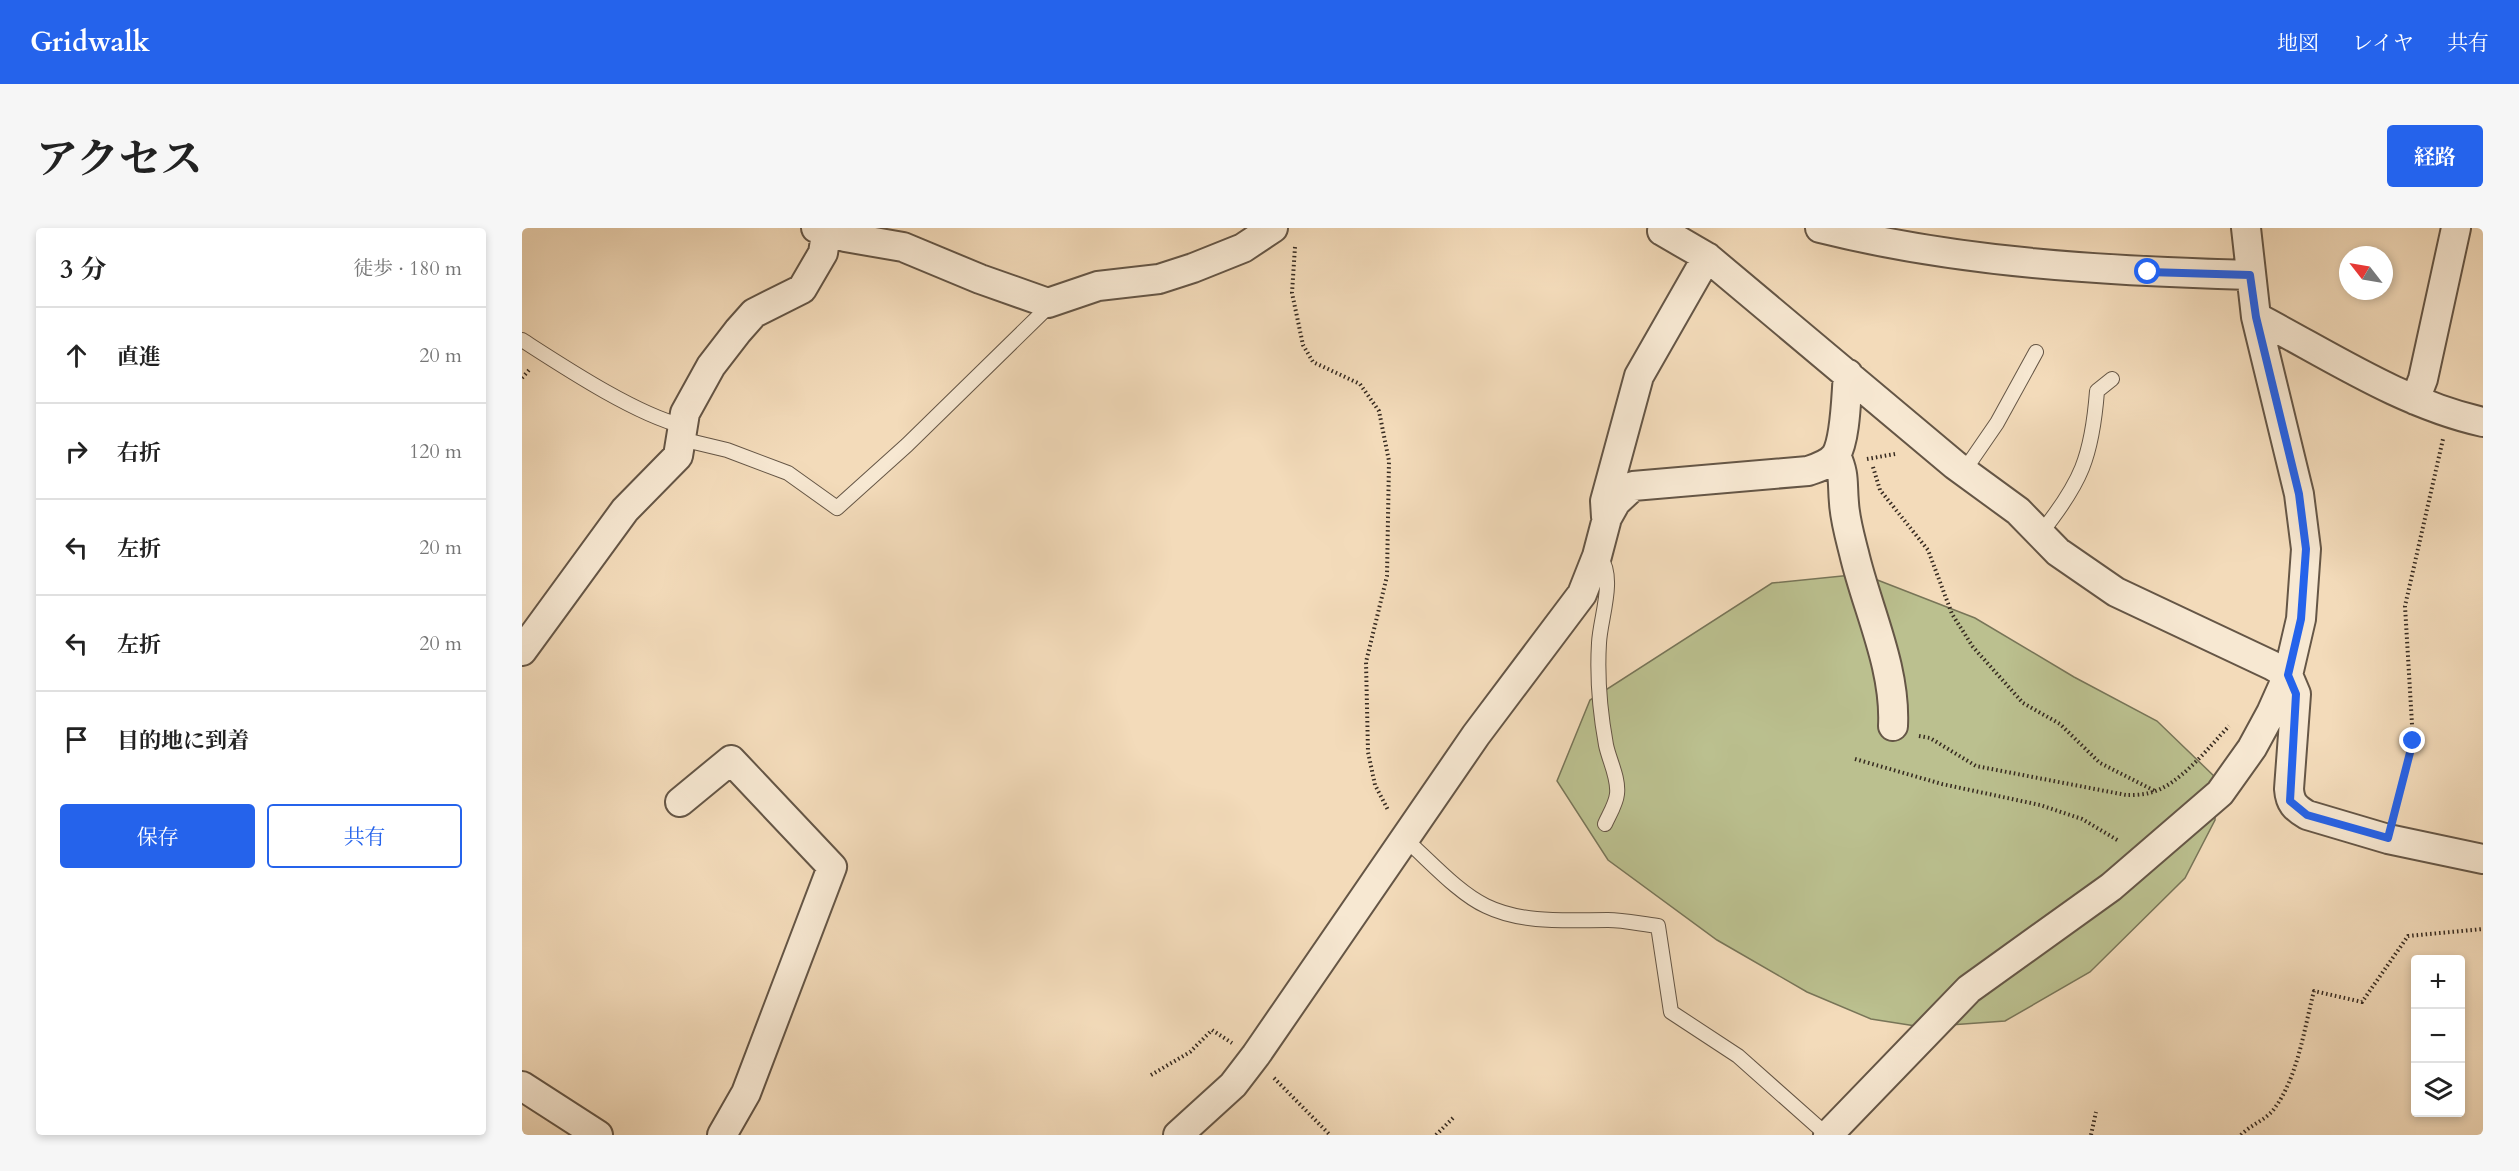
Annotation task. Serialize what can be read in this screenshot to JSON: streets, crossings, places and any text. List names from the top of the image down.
{
  "north": "top left",
  "page": {
    "header": "Gridwalk",
    "nav": ["地図", "レイヤ", "共有"],
    "title": "アクセス",
    "buttons": [
      "経路",
      ["保存", "共有"]
    ],
    "heading": ["3 分", "徒歩 · 180 m"],
    "list": [
      ["直進", "20 m"],
      ["右折", "120 m"],
      ["左折", "20 m"],
      ["左折", "20 m"],
      "目的地に到着"
    ],
    "map_buttons": ["+", "−"]
  }
}
